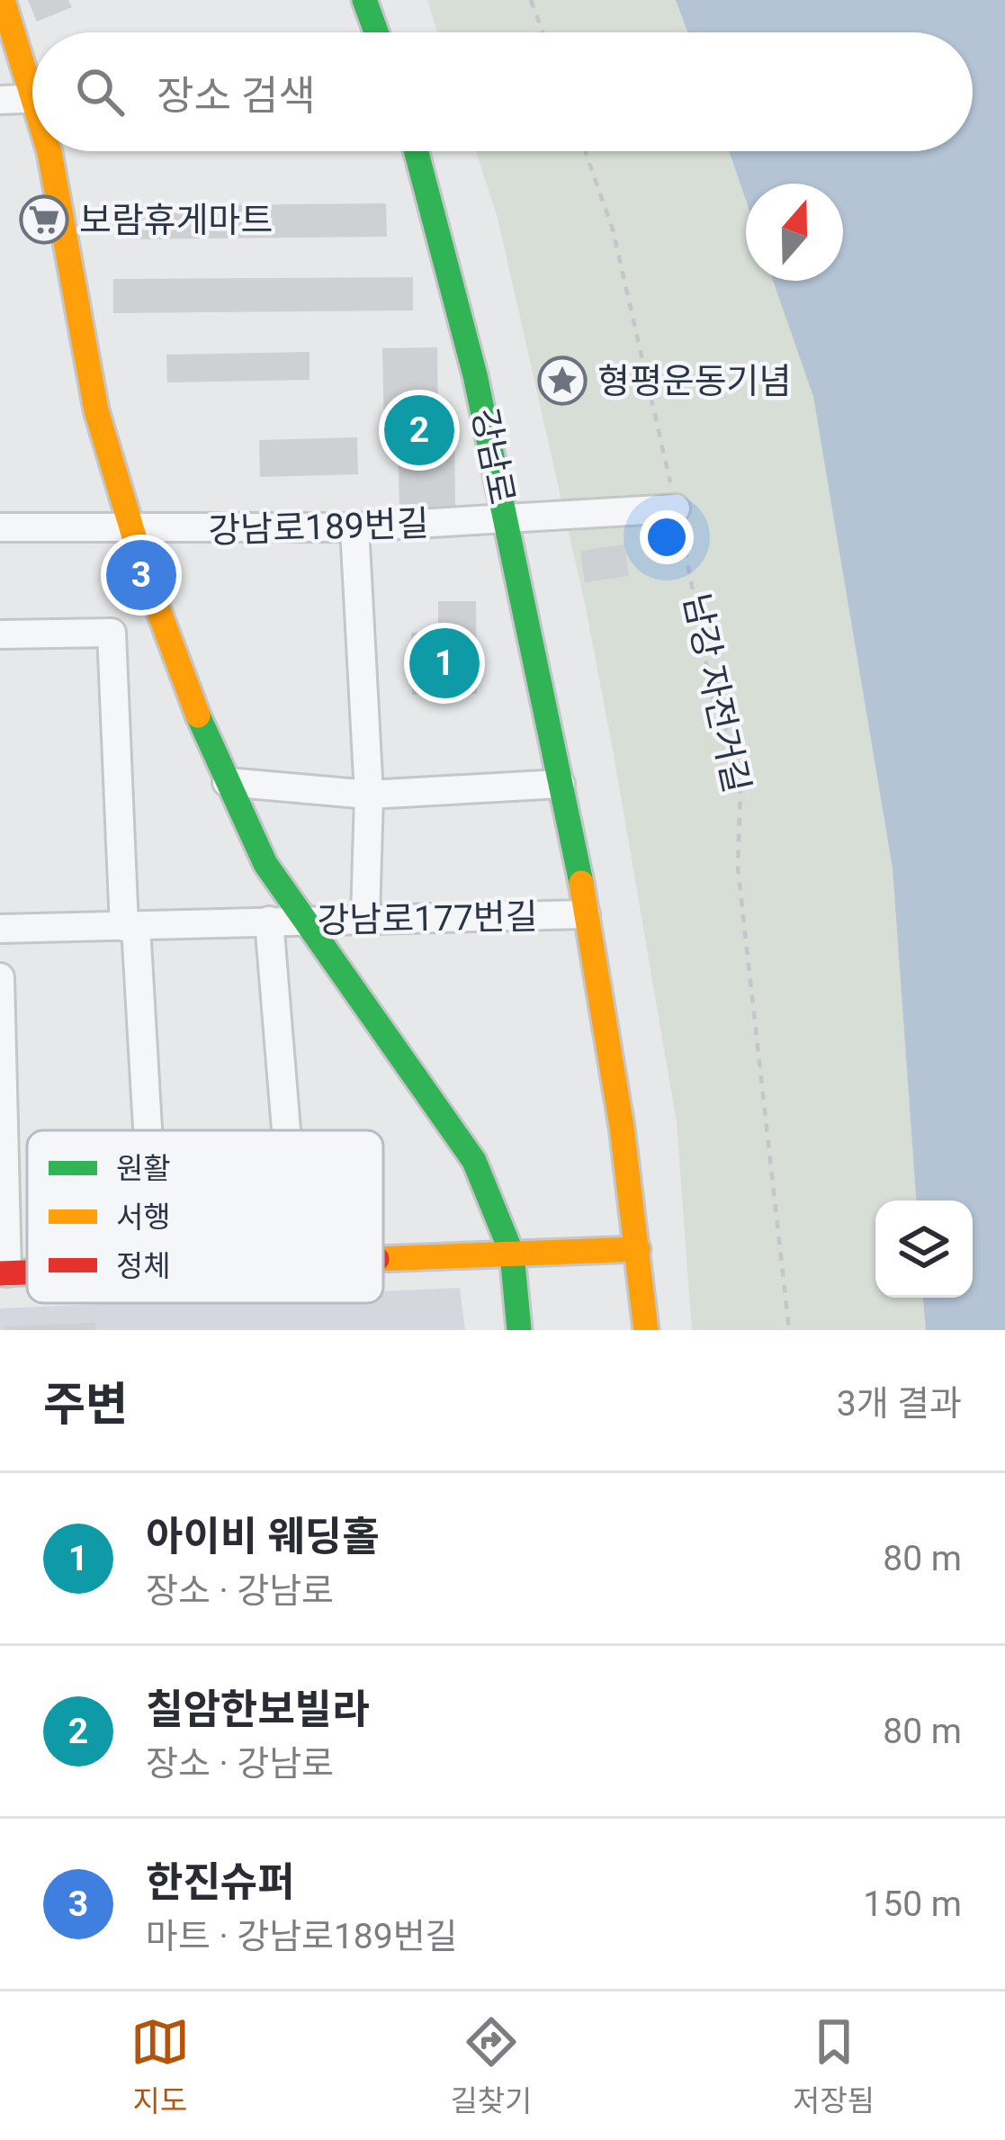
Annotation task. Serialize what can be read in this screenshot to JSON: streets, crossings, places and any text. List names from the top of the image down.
{
  "streets": {
    "street": ["강남로", "강남로189번길", "강남로177번길"],
    "path": ["남강 자전거길"]
  },
  "crossings": [
    ["강남로", "강남로189번길"],
    ["강남로", "강남로177번길"],
    ["강남로189번길", "남강 자전거길"]
  ],
  "places": {
    "supermarket": ["보람휴게마트"],
    "place": ["형평운동기념"]
  },
  "legend": ["원활", "서행", "정체"],
  "north": "top",
  "page": {
    "search": "장소 검색",
    "pins": ["2", "3", "1"],
    "heading": ["주변", "3개 결과"],
    "list": [
      {
        "mark": "1",
        "name": "아이비 웨딩홀",
        "note": "장소 · 강남로",
        "value": "80 m"
      },
      {
        "mark": "2",
        "name": "칠암한보빌라",
        "note": "장소 · 강남로",
        "value": "80 m"
      },
      {
        "mark": "3",
        "name": "한진슈퍼",
        "note": "마트 · 강남로189번길",
        "value": "150 m"
      }
    ],
    "nav": ["지도", "길찾기", "저장됨"]
  }
}
